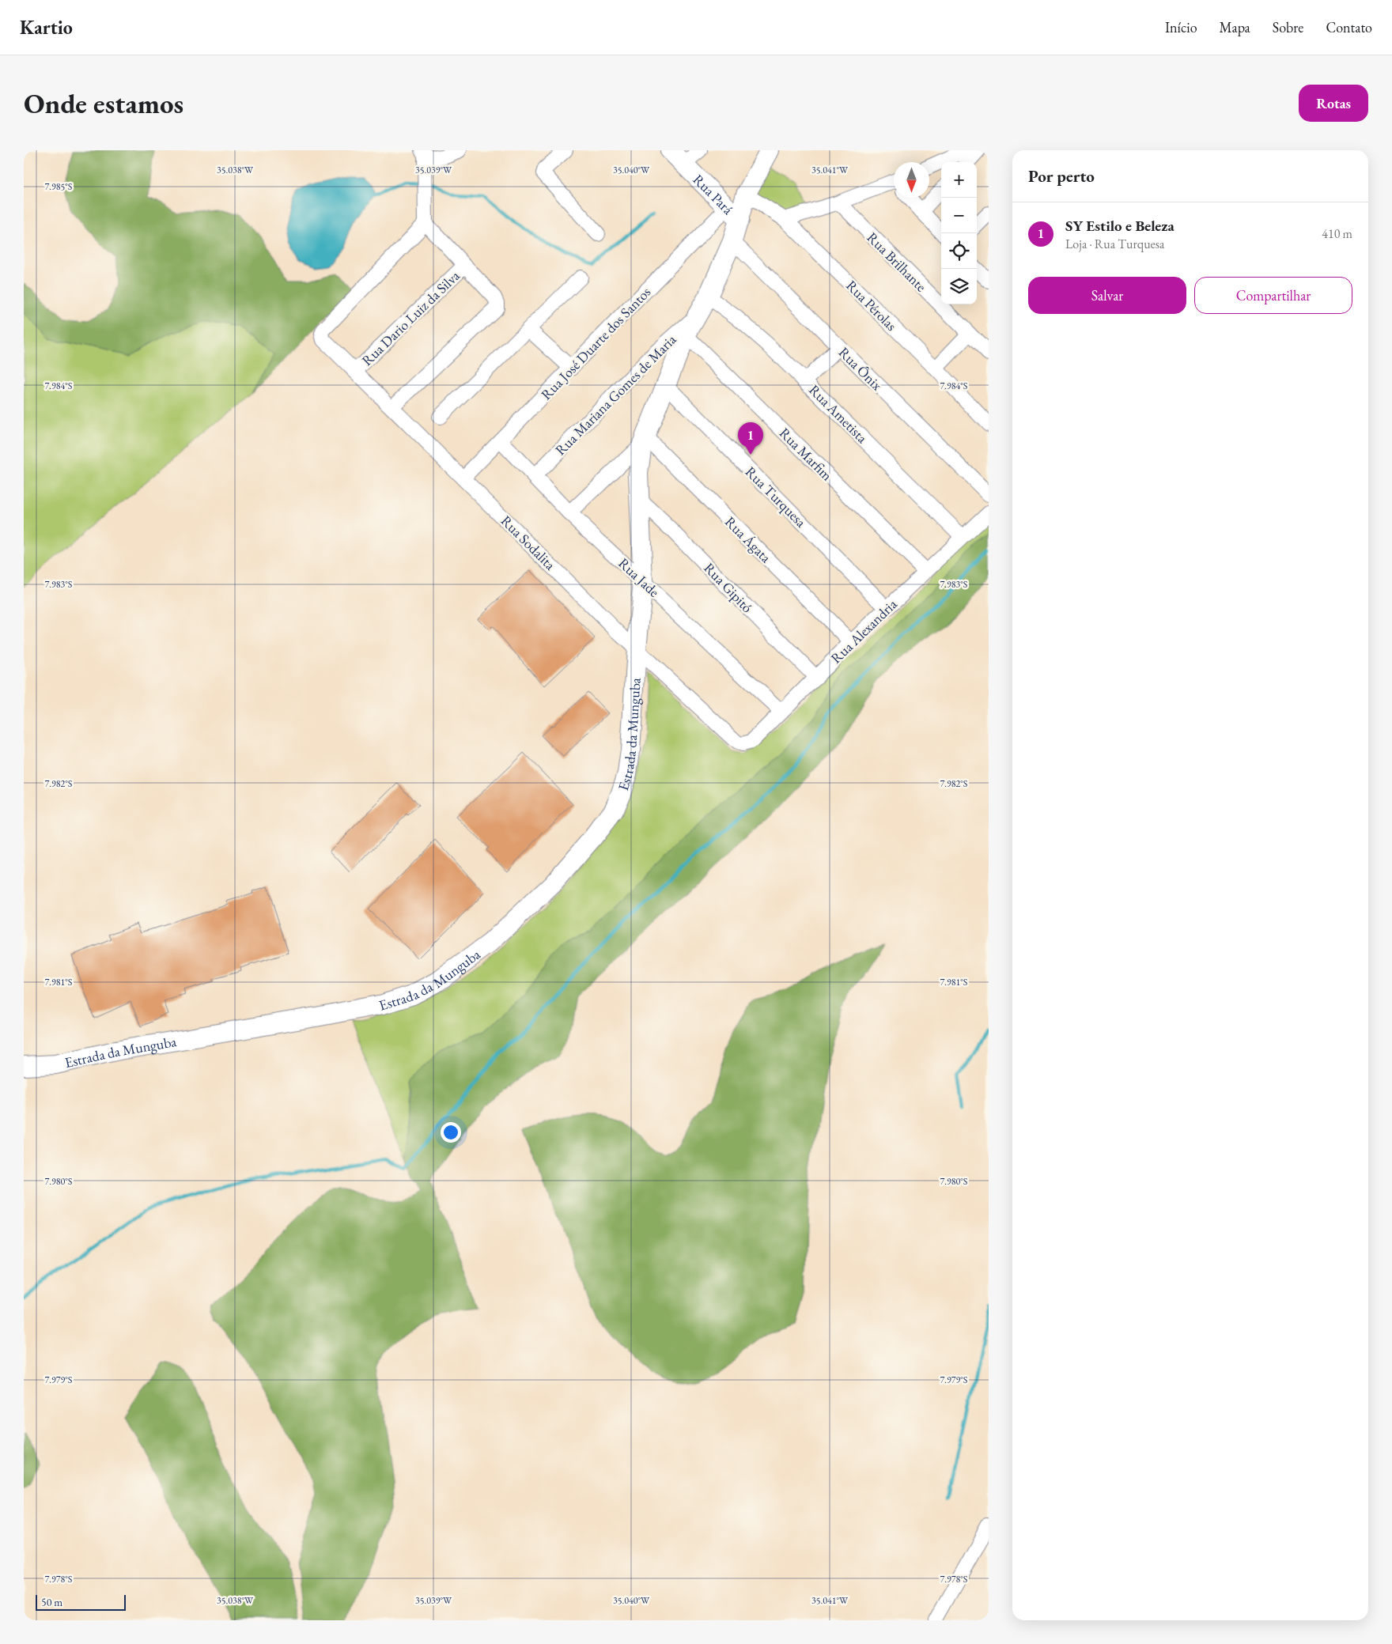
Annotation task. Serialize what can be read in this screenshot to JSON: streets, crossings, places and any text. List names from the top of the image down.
{
  "streets": {
    "main road": ["Rua Pará", "Estrada da Munguba"],
    "street": [
      "Rua Brilhante",
      "Rua Pérolas",
      "Rua Dario Luiz da Silva",
      "Rua José Duarte dos Santos",
      "Rua Ônix",
      "Rua Mariana Gomes de Maria",
      "Rua Ametista",
      "Rua Marfim",
      "Rua Turquesa",
      "Rua Ágata",
      "Rua Sodalita",
      "Rua Jade",
      "Rua Gipitó",
      "Rua Alexandria"
    ]
  },
  "crossings": [
    ["Rua Pará", "Rua José Duarte dos Santos"],
    ["Rua Pará", "Estrada da Munguba"],
    ["Rua Pérolas", "Estrada da Munguba"],
    ["Rua Dario Luiz da Silva", "Rua Sodalita"],
    ["Rua José Duarte dos Santos", "Rua Sodalita"],
    ["Rua José Duarte dos Santos", "Rua Jade"],
    ["Rua José Duarte dos Santos", "Estrada da Munguba"],
    ["Rua Ônix", "Estrada da Munguba"],
    ["Rua Mariana Gomes de Maria", "Rua Jade"],
    ["Rua Mariana Gomes de Maria", "Estrada da Munguba"],
    ["Rua Ametista", "Rua Alexandria"],
    ["Rua Ametista", "Estrada da Munguba"],
    ["Rua Marfim", "Rua Alexandria"],
    ["Rua Marfim", "Estrada da Munguba"],
    ["Rua Turquesa", "Rua Alexandria"],
    ["Rua Turquesa", "Estrada da Munguba"],
    ["Rua Ágata", "Rua Alexandria"],
    ["Rua Ágata", "Estrada da Munguba"],
    ["Rua Sodalita", "Rua Alexandria"],
    ["Rua Sodalita", "Estrada da Munguba"],
    ["Rua Jade", "Rua Alexandria"],
    ["Rua Jade", "Estrada da Munguba"],
    ["Rua Gipitó", "Rua Alexandria"],
    ["Rua Gipitó", "Estrada da Munguba"]
  ],
  "scale_bar": "50 m",
  "north": "bottom",
  "page": {
    "header": "Kartio",
    "nav": [
      "Início",
      "Mapa",
      "Sobre",
      "Contato"
    ],
    "buttons": [
      "Rotas",
      ["Salvar", "Compartilhar"]
    ],
    "title": "Onde estamos",
    "heading": "Por perto",
    "map_buttons": ["+", "−"],
    "list": [
      {
        "mark": "1",
        "name": "SY Estilo e Beleza",
        "note": "Loja · Rua Turquesa",
        "value": "410 m"
      }
    ],
    "pins": "1",
    "scale": "50 m"
  },
  "coordinates": [
    "35.038°W",
    "35.039°W",
    "35.040°W",
    "35.041°W",
    "7.985°S",
    "7.984°S",
    "7.983°S",
    "7.982°S",
    "7.981°S",
    "7.980°S",
    "7.979°S",
    "7.978°S"
  ]
}
